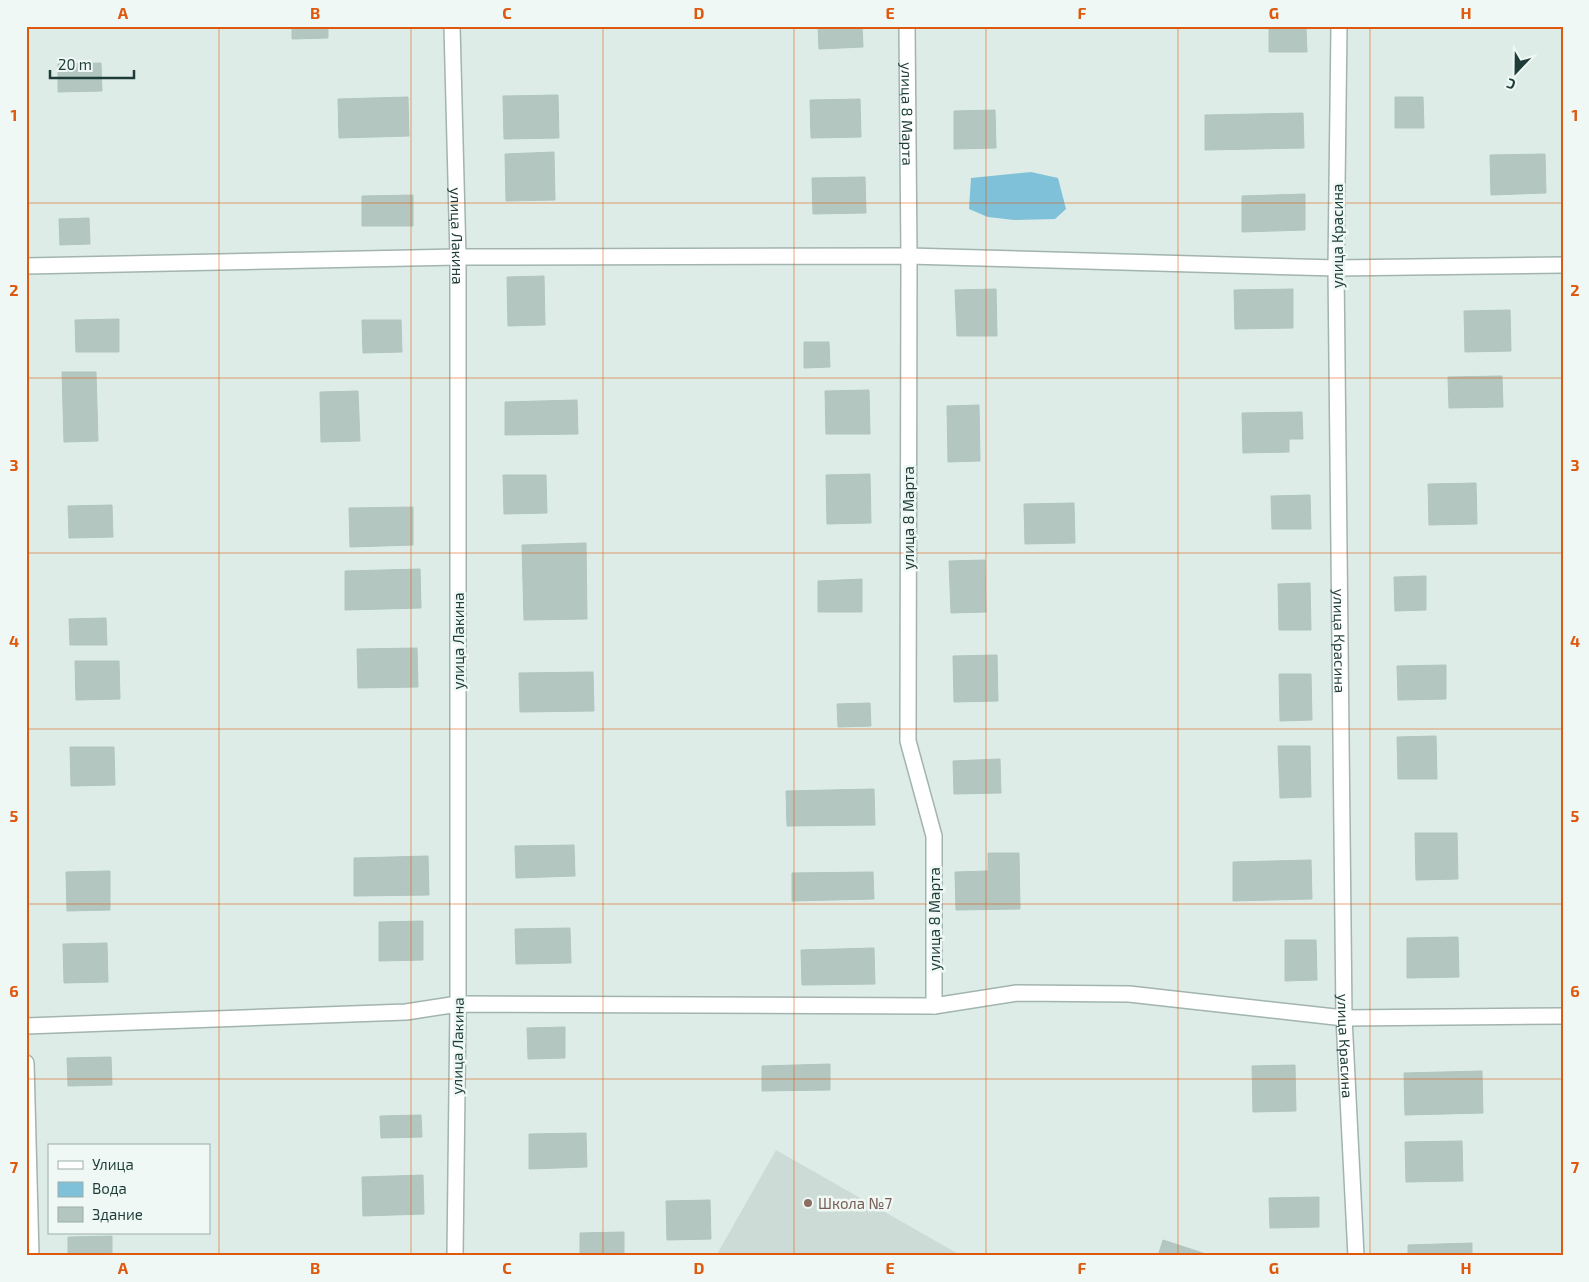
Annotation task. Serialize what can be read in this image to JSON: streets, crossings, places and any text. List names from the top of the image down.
{
  "streets": {
    "street": ["улица 8 Марта", "улица Лакина", "улица Красина"]
  },
  "places": ["Школа №7"],
  "legend": ["Улица", "Вода", "Здание"],
  "scale_bar": "20 m",
  "north": "bottom",
  "grid": {
    "columns": [
      "A",
      "B",
      "C",
      "D",
      "E",
      "F",
      "G",
      "H"
    ],
    "rows": [
      "1",
      "2",
      "3",
      "4",
      "5",
      "6",
      "7"
    ]
  }
}
